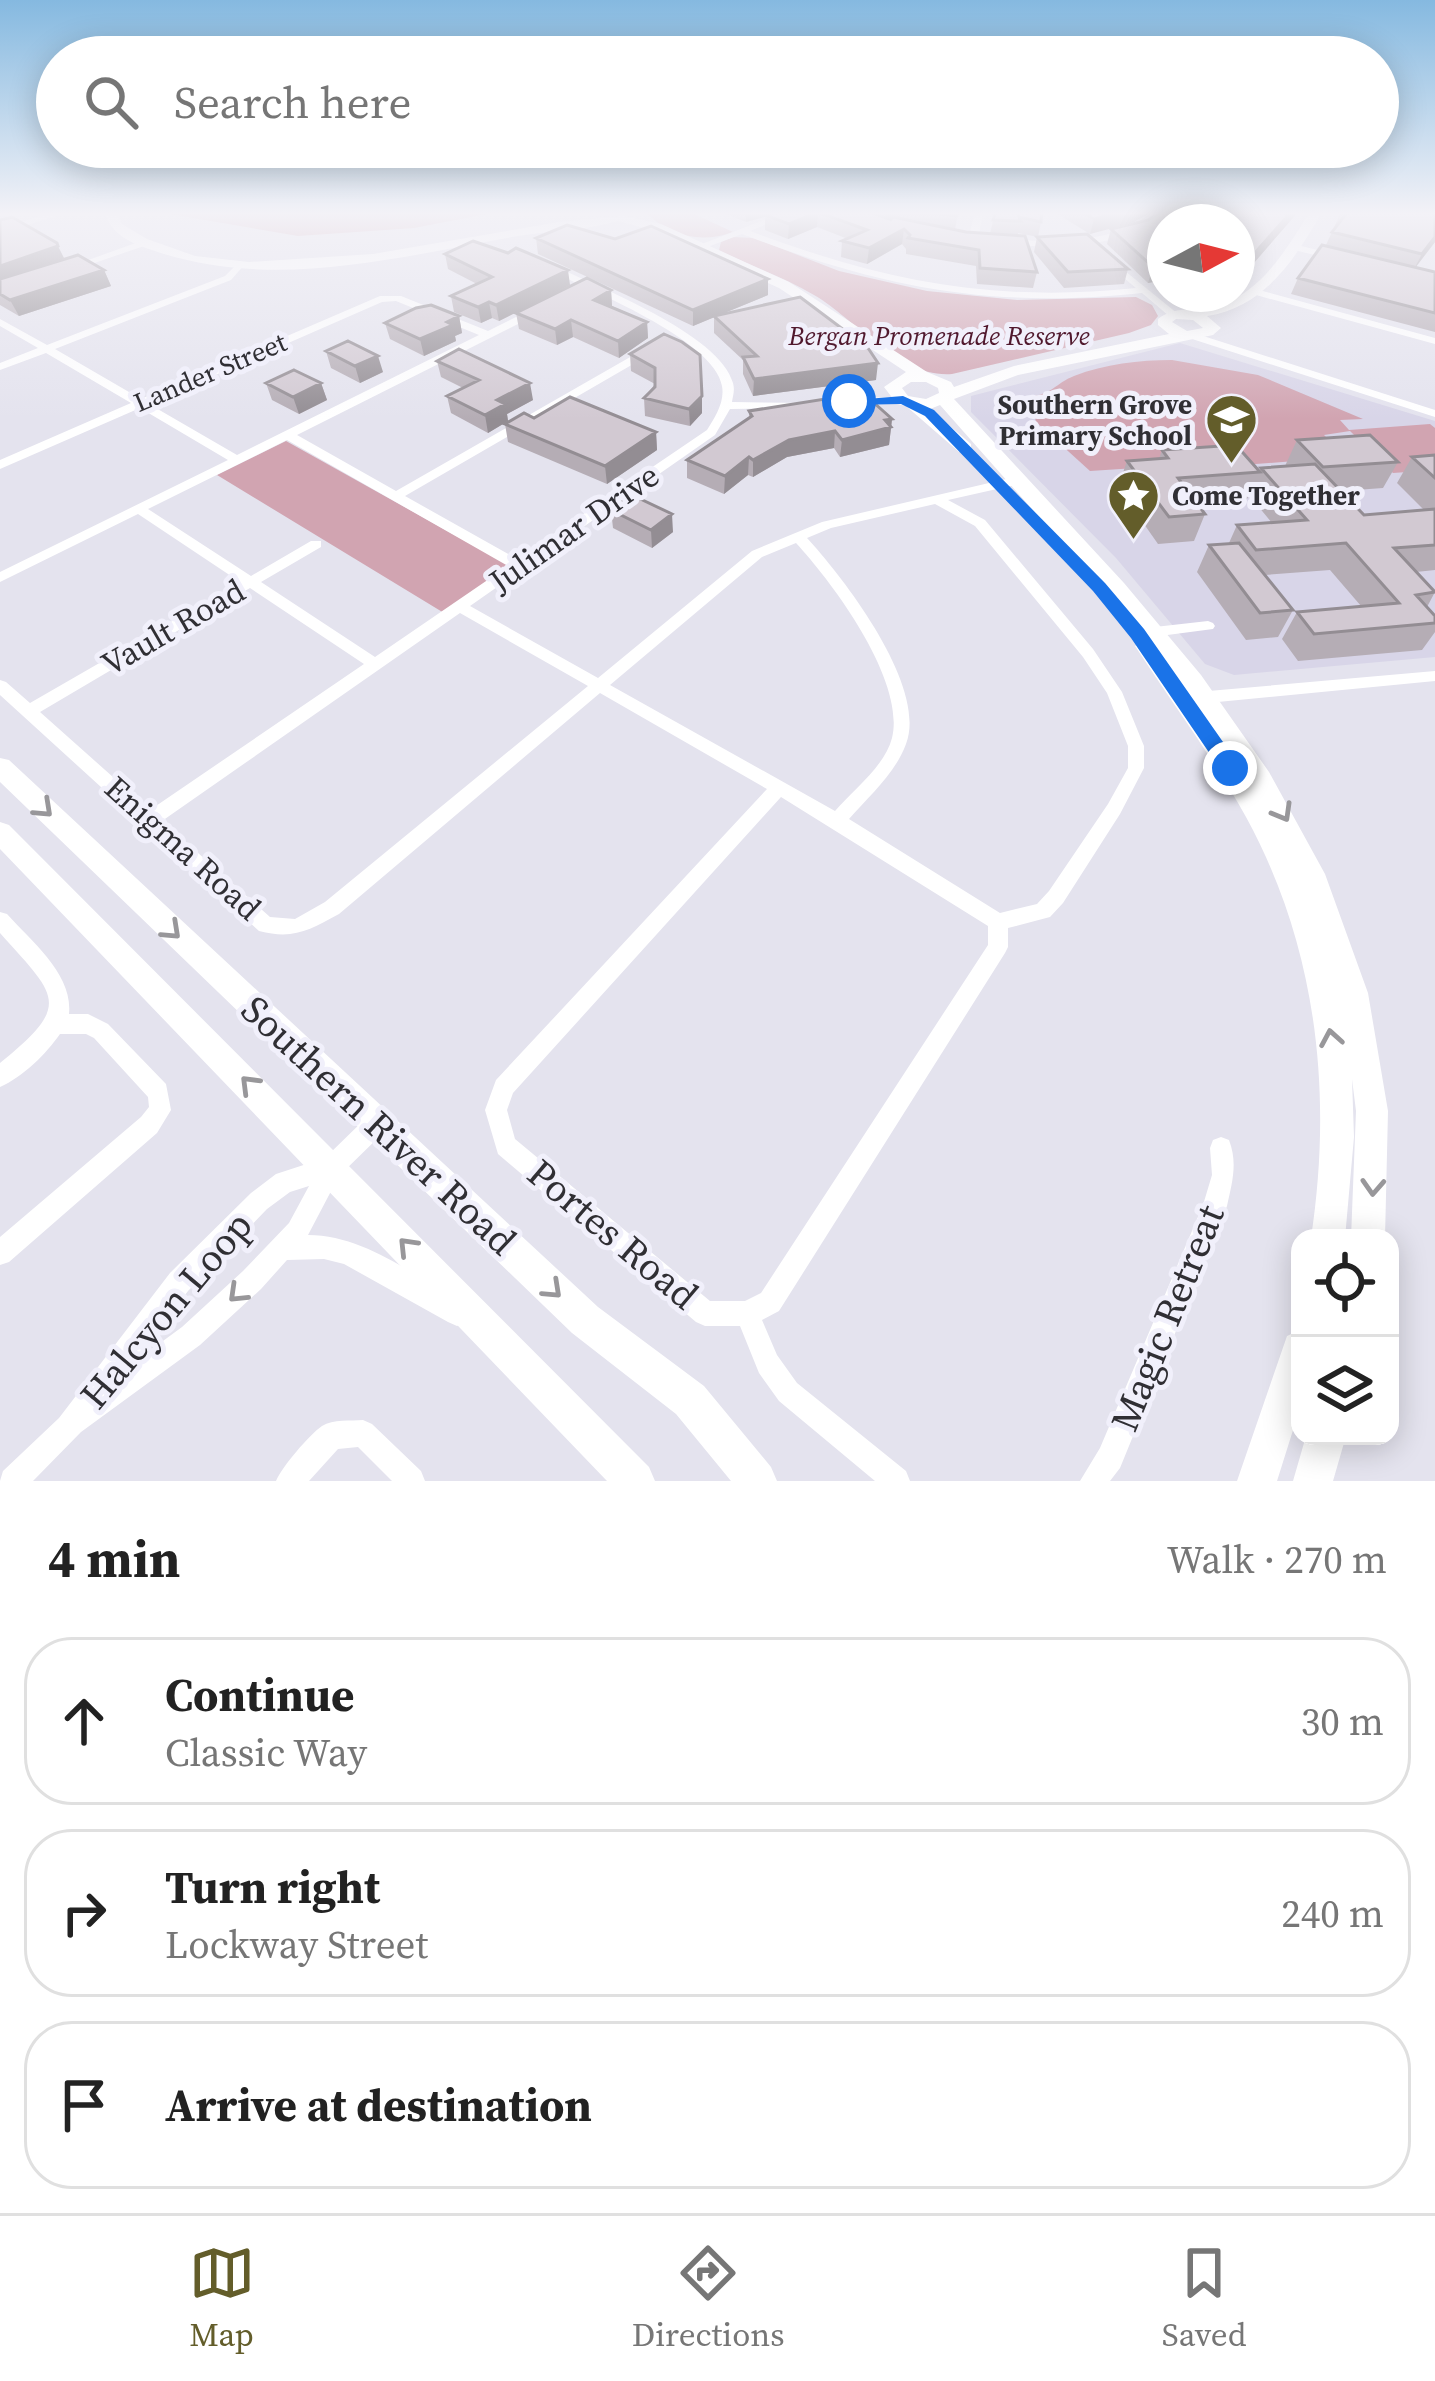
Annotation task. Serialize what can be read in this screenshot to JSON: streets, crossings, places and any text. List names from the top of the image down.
{
  "streets": {
    "street": [
      "Lander Street",
      "Julimar Drive",
      "Vault Road",
      "Enigma Road",
      "Southern River Road",
      "Portes Road",
      "Halcyon Loop",
      "Magic Retreat"
    ]
  },
  "crossings": [
    ["Julimar Drive", "Enigma Road"],
    ["Vault Road", "Enigma Road"],
    ["Southern River Road", "Halcyon Loop"]
  ],
  "parks": ["Bergan Promenade Reserve"],
  "places": {
    "school or university": ["Southern Grove Primary School"],
    "place": ["Come Together"]
  },
  "north": "right",
  "page": {
    "search": "Search here",
    "heading": ["4 min", "Walk · 270 m"],
    "list": [
      ["Continue", "Classic Way", "30 m"],
      ["Turn right", "Lockway Street", "240 m"],
      "Arrive at destination"
    ],
    "nav": ["Map", "Directions", "Saved"]
  }
}
